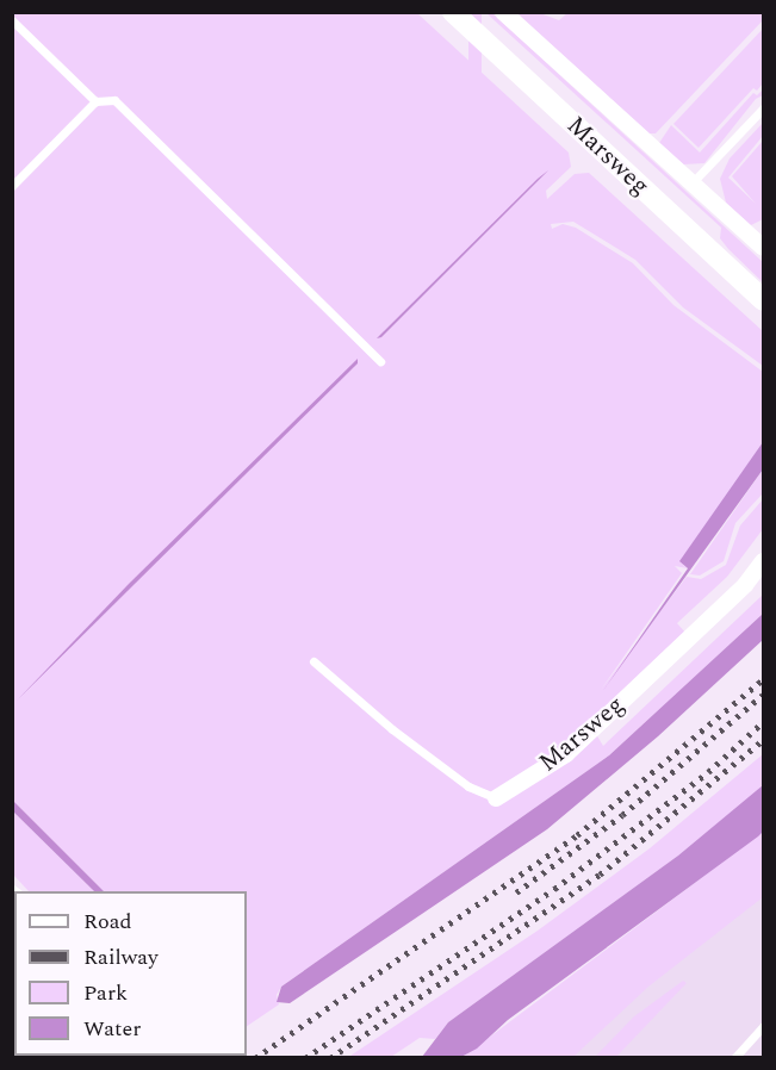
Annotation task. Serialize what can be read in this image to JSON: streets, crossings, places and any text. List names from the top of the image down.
{
  "streets": {
    "main road": ["Marsweg"]
  },
  "legend": [
    "Road",
    "Railway",
    "Park",
    "Water"
  ]
}
